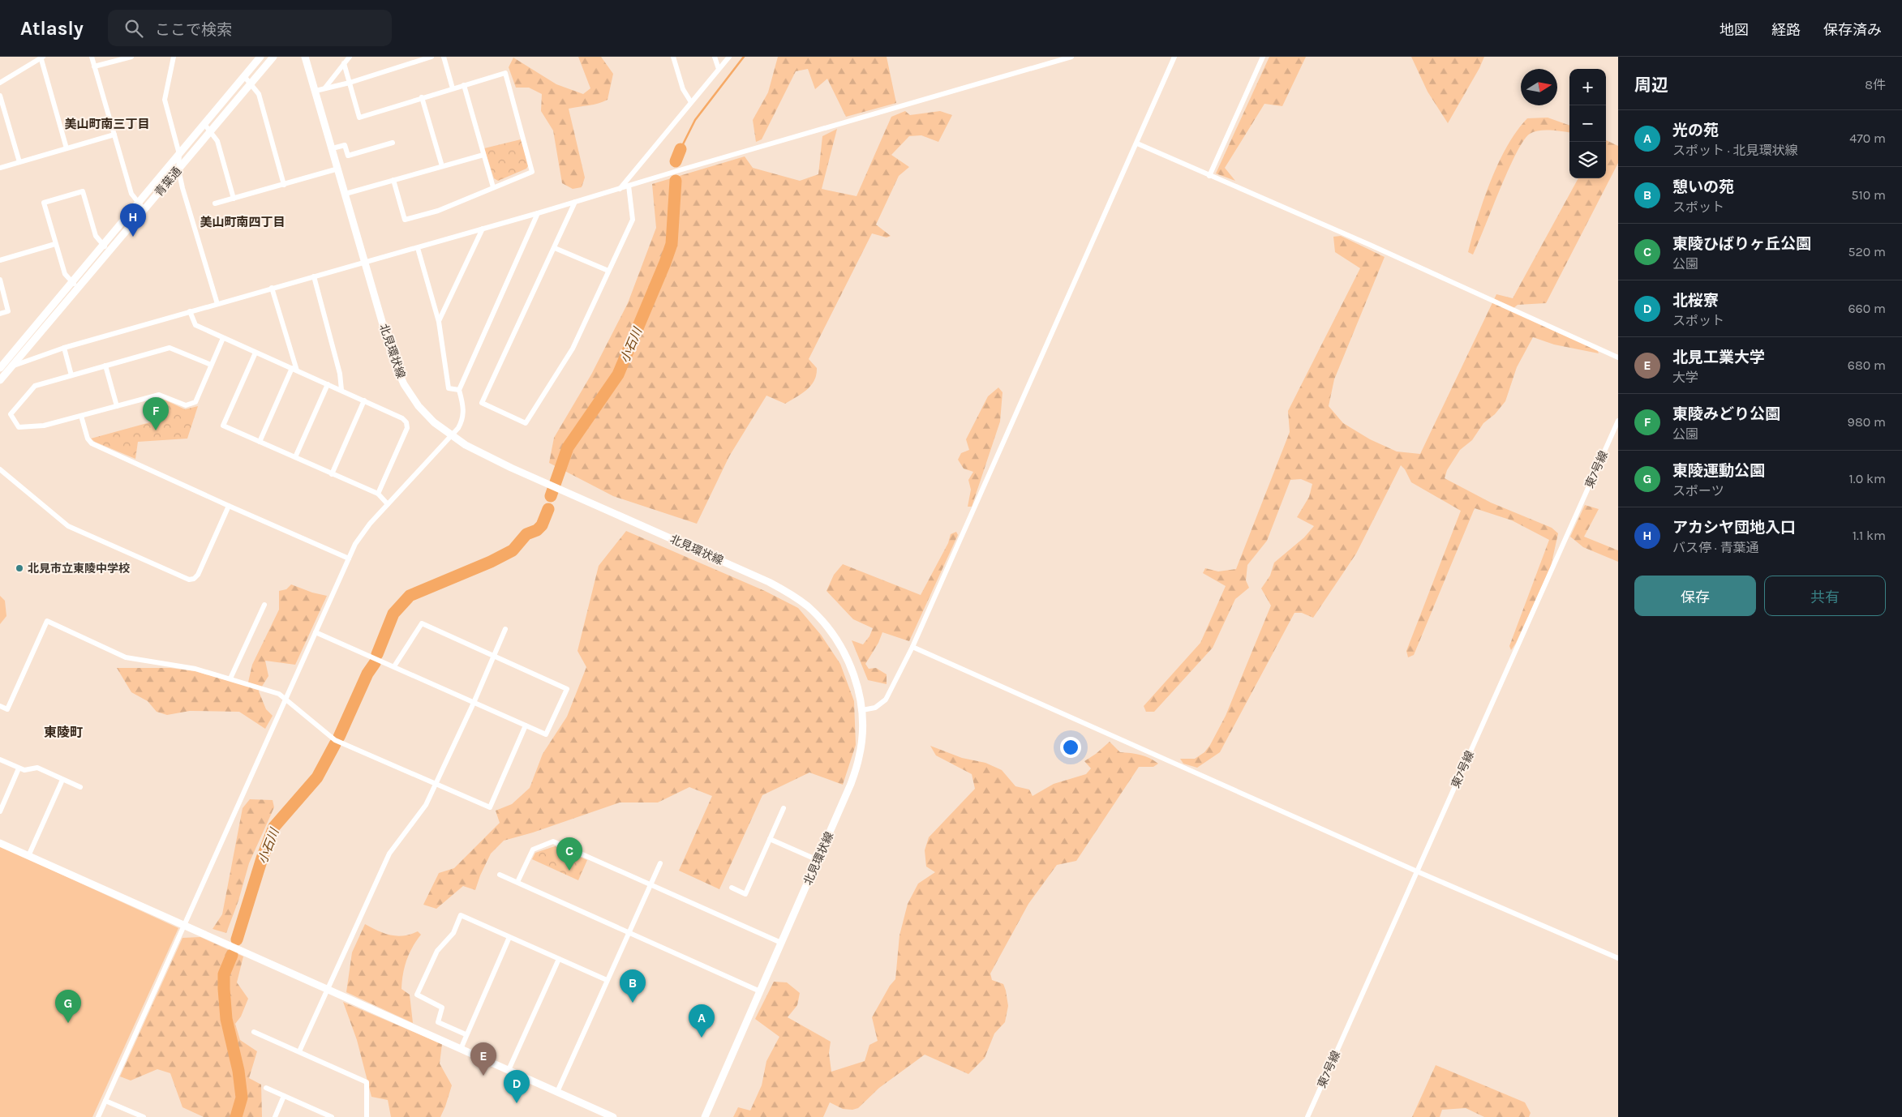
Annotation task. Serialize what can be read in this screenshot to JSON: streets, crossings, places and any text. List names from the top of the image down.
{
  "streets": {
    "street": ["青葉通", "北見環状線", "東7号線"]
  },
  "districts": ["美山町南三丁目", "美山町南四丁目", "東陵町"],
  "water": ["小石川"],
  "places": ["北見市立東陵中学校"],
  "north": "right",
  "page": {
    "header": "Atlasly",
    "search": "ここで検索",
    "nav": ["地図", "経路", "保存済み"],
    "heading": ["周辺", "8件"],
    "map_buttons": ["+", "−"],
    "list": [
      {
        "mark": "A",
        "name": "光の苑",
        "note": "スポット · 北見環状線",
        "value": "470 m"
      },
      {
        "mark": "B",
        "name": "憩いの苑",
        "note": "スポット",
        "value": "510 m"
      },
      {
        "mark": "C",
        "name": "東陵ひばりヶ丘公園",
        "note": "公園",
        "value": "520 m"
      },
      {
        "mark": "D",
        "name": "北桜寮",
        "note": "スポット",
        "value": "660 m"
      },
      {
        "mark": "E",
        "name": "北見工業大学",
        "note": "大学",
        "value": "680 m"
      },
      {
        "mark": "F",
        "name": "東陵みどり公園",
        "note": "公園",
        "value": "980 m"
      },
      {
        "mark": "G",
        "name": "東陵運動公園",
        "note": "スポーツ",
        "value": "1.0 km"
      },
      {
        "mark": "H",
        "name": "アカシヤ団地入口",
        "note": "バス停 · 青葉通",
        "value": "1.1 km"
      }
    ],
    "pins": [
      "H",
      "F",
      "C",
      "B",
      "G",
      "A",
      "E",
      "D"
    ],
    "buttons": ["保存", "共有"]
  }
}
